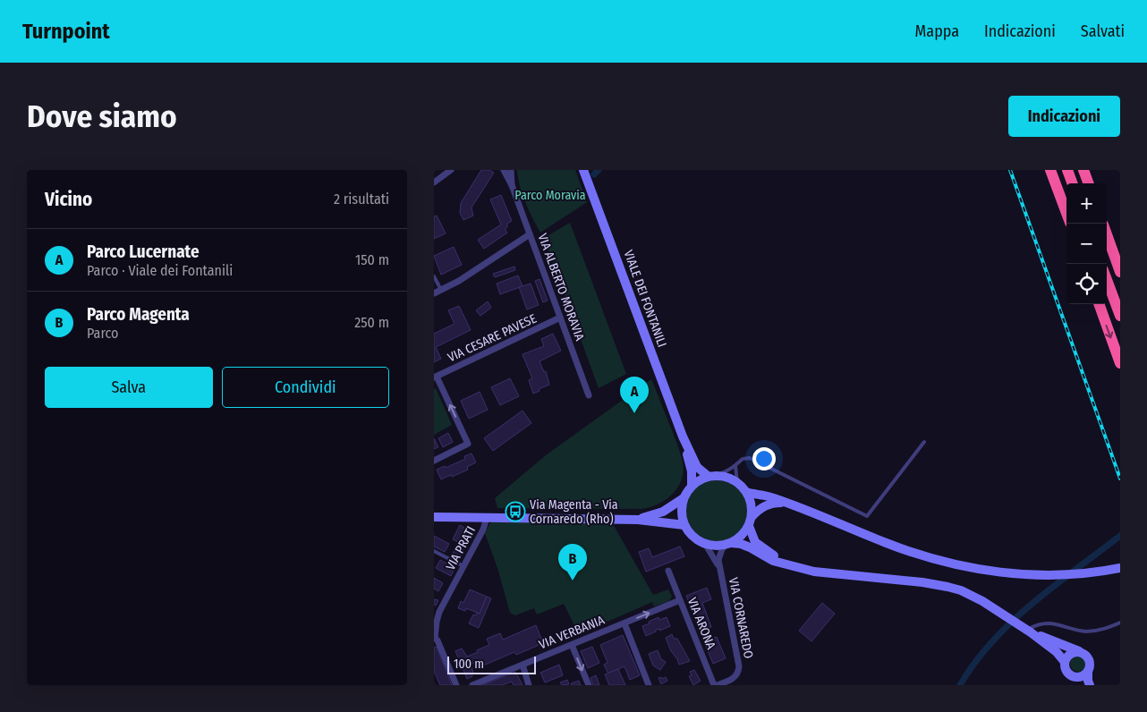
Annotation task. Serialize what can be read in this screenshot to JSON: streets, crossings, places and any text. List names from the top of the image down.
{
  "streets": {
    "main road": ["VIALE DEI FONTANILI"],
    "street": [
      "VIA ALBERTO MORAVIA",
      "VIA CESARE PAVESE",
      "VIA PRATI",
      "VIA CORNAREDO",
      "VIA ARONA",
      "VIA VERBANIA"
    ]
  },
  "crossings": [
    ["VIA ALBERTO MORAVIA", "VIA CESARE PAVESE"],
    ["VIALE DEI FONTANILI", "VIA CORNAREDO"],
    ["VIA CORNAREDO", "VIA ARONA"],
    ["VIA ARONA", "VIA VERBANIA"]
  ],
  "parks": ["Parco Moravia"],
  "places": {
    "bus stop": ["Via Magenta - Via Cornaredo (Rho)"]
  },
  "scale_bar": "100 m",
  "page": {
    "header": "Turnpoint",
    "nav": ["Mappa", "Indicazioni", "Salvati"],
    "buttons": [
      "Indicazioni",
      ["Salva", "Condividi"]
    ],
    "title": "Dove siamo",
    "heading": ["Vicino", "2 risultati"],
    "map_buttons": ["+", "−"],
    "list": [
      {
        "mark": "A",
        "name": "Parco Lucernate",
        "note": "Parco · Viale dei Fontanili",
        "value": "150 m"
      },
      {
        "mark": "B",
        "name": "Parco Magenta",
        "note": "Parco",
        "value": "250 m"
      }
    ],
    "pins": ["A", "B"],
    "scale": "100 m"
  }
}
